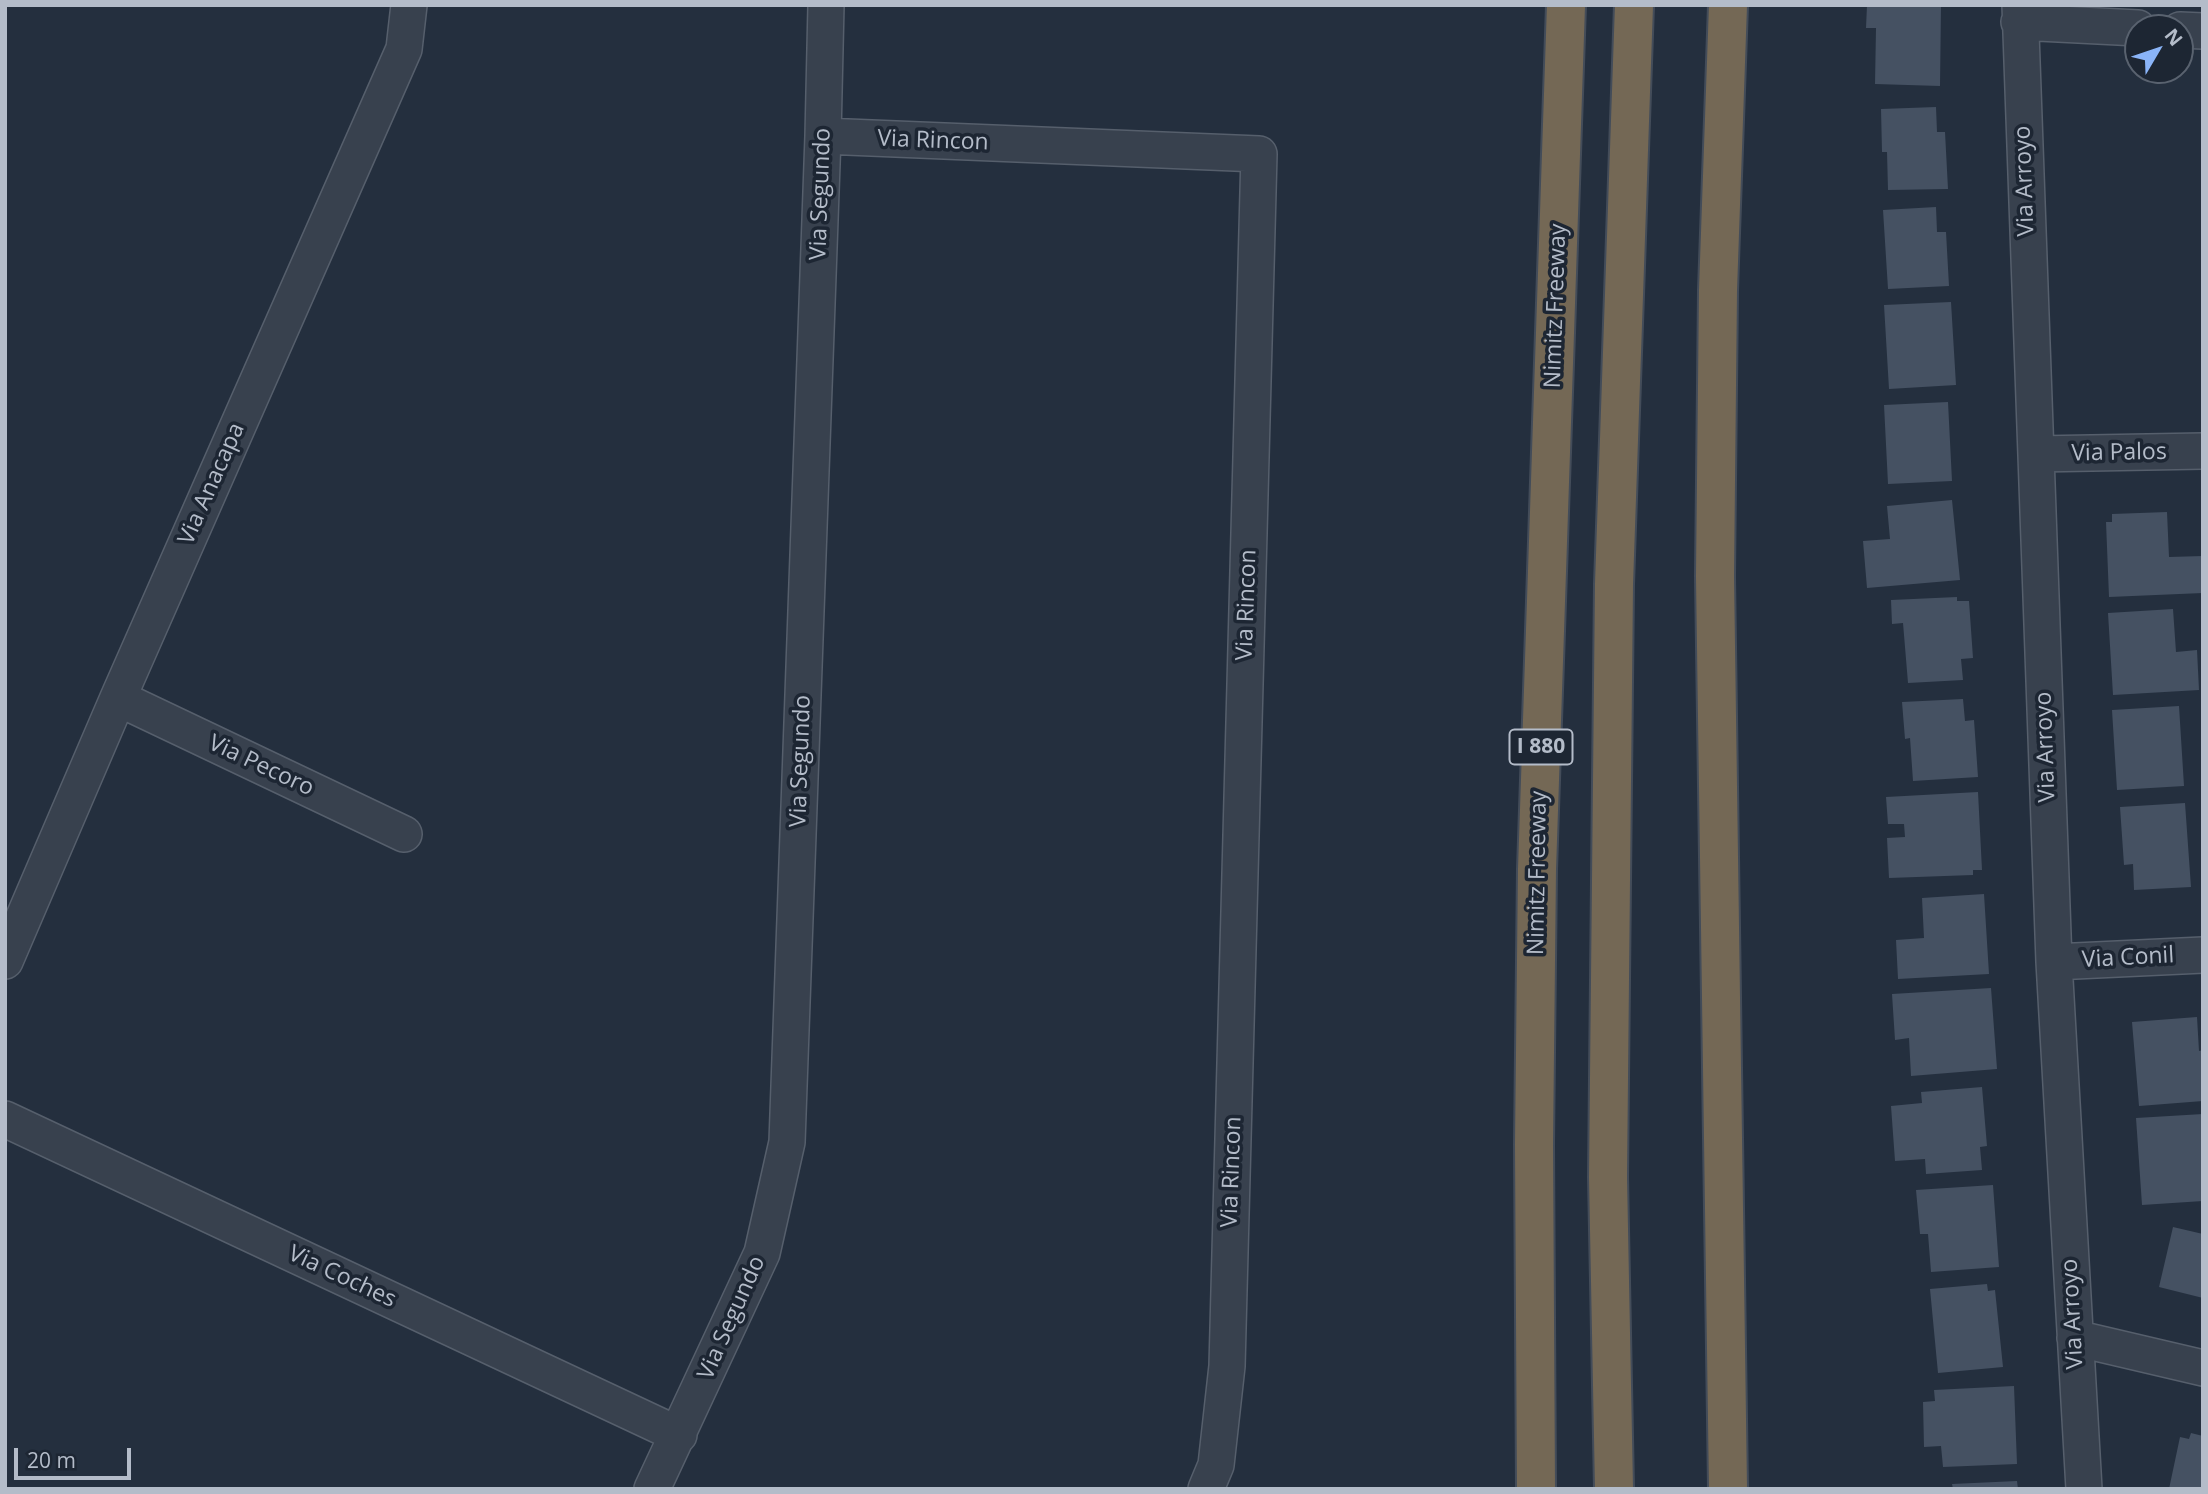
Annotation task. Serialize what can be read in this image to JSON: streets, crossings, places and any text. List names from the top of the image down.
{
  "streets": {
    "highway": ["Nimitz Freeway", "I 880"],
    "street": [
      "Via Rincon",
      "Via Arroyo",
      "Via Segundo",
      "Via Palos",
      "Via Anacapa",
      "Via Pecoro",
      "Via Conil",
      "Via Coches"
    ]
  },
  "crossings": [
    ["Via Rincon", "Via Segundo"],
    ["Via Arroyo", "Via Palos"],
    ["Via Arroyo", "Via Conil"],
    ["Via Segundo", "Via Coches"],
    ["Via Anacapa", "Via Pecoro"]
  ],
  "scale_bar": "20 m",
  "north": "top right"
}
